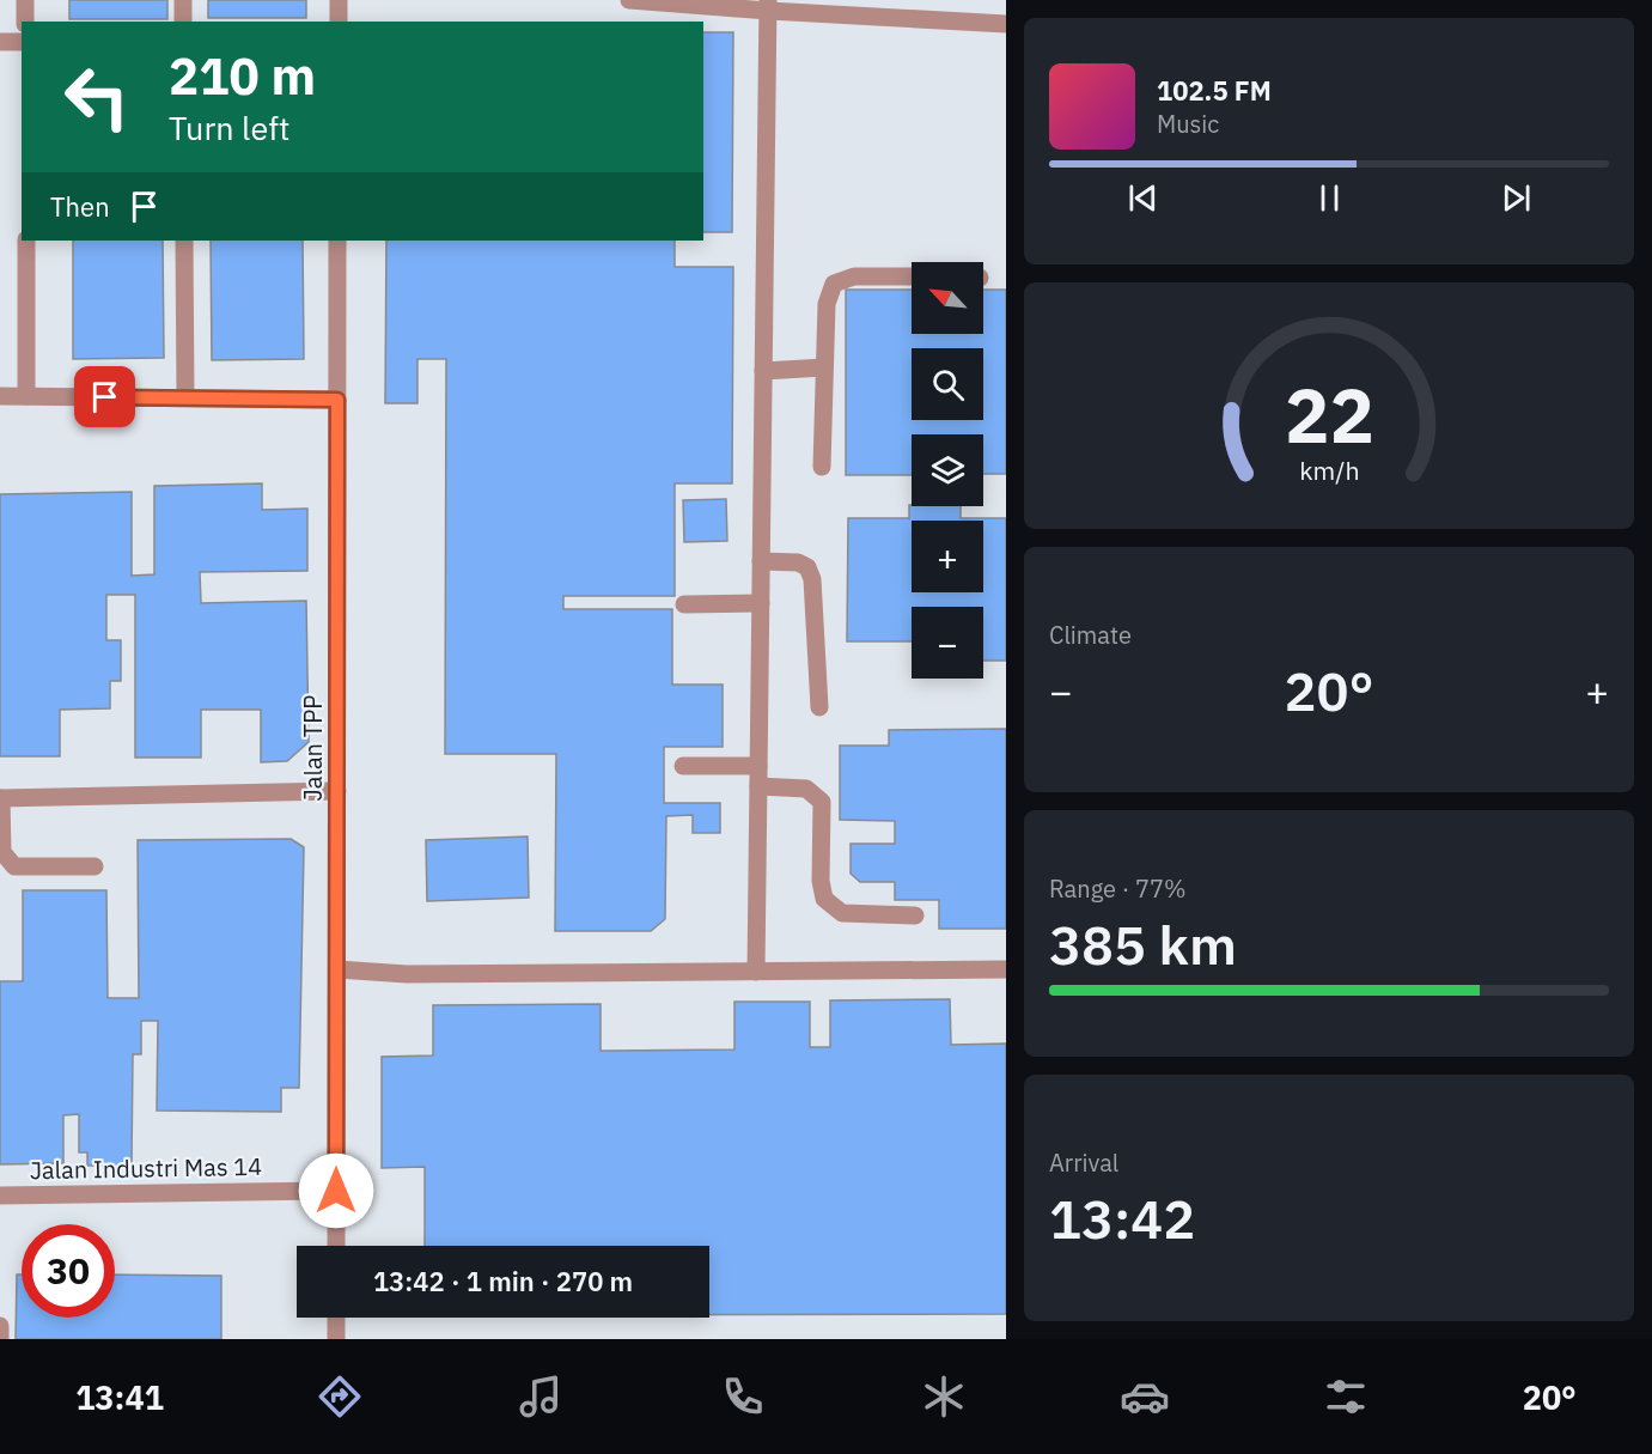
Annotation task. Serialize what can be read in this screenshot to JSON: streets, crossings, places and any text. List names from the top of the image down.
{
  "streets": {
    "street": ["Jalan TPP", "Jalan Industri Mas 14"]
  },
  "crossings": [
    ["Jalan TPP", "Jalan Industri Mas 14"]
  ],
  "north": "top left",
  "page": {
    "turn": ["210 m", "Turn left"],
    "song": ["102.5 FM", "Music"],
    "then": "Then",
    "map_buttons": ["+", "−"],
    "tile": [
      "Climate",
      ["Range · 77%", "385 km"],
      ["Arrival", "13:42"]
    ],
    "heat": ["−", "20°", "+"],
    "limit": "30",
    "trip": "13:42 · 1 min · 270 m",
    "tabs": ["13:41", "20°"],
    "gauge": ["22", "km/h"]
  }
}
